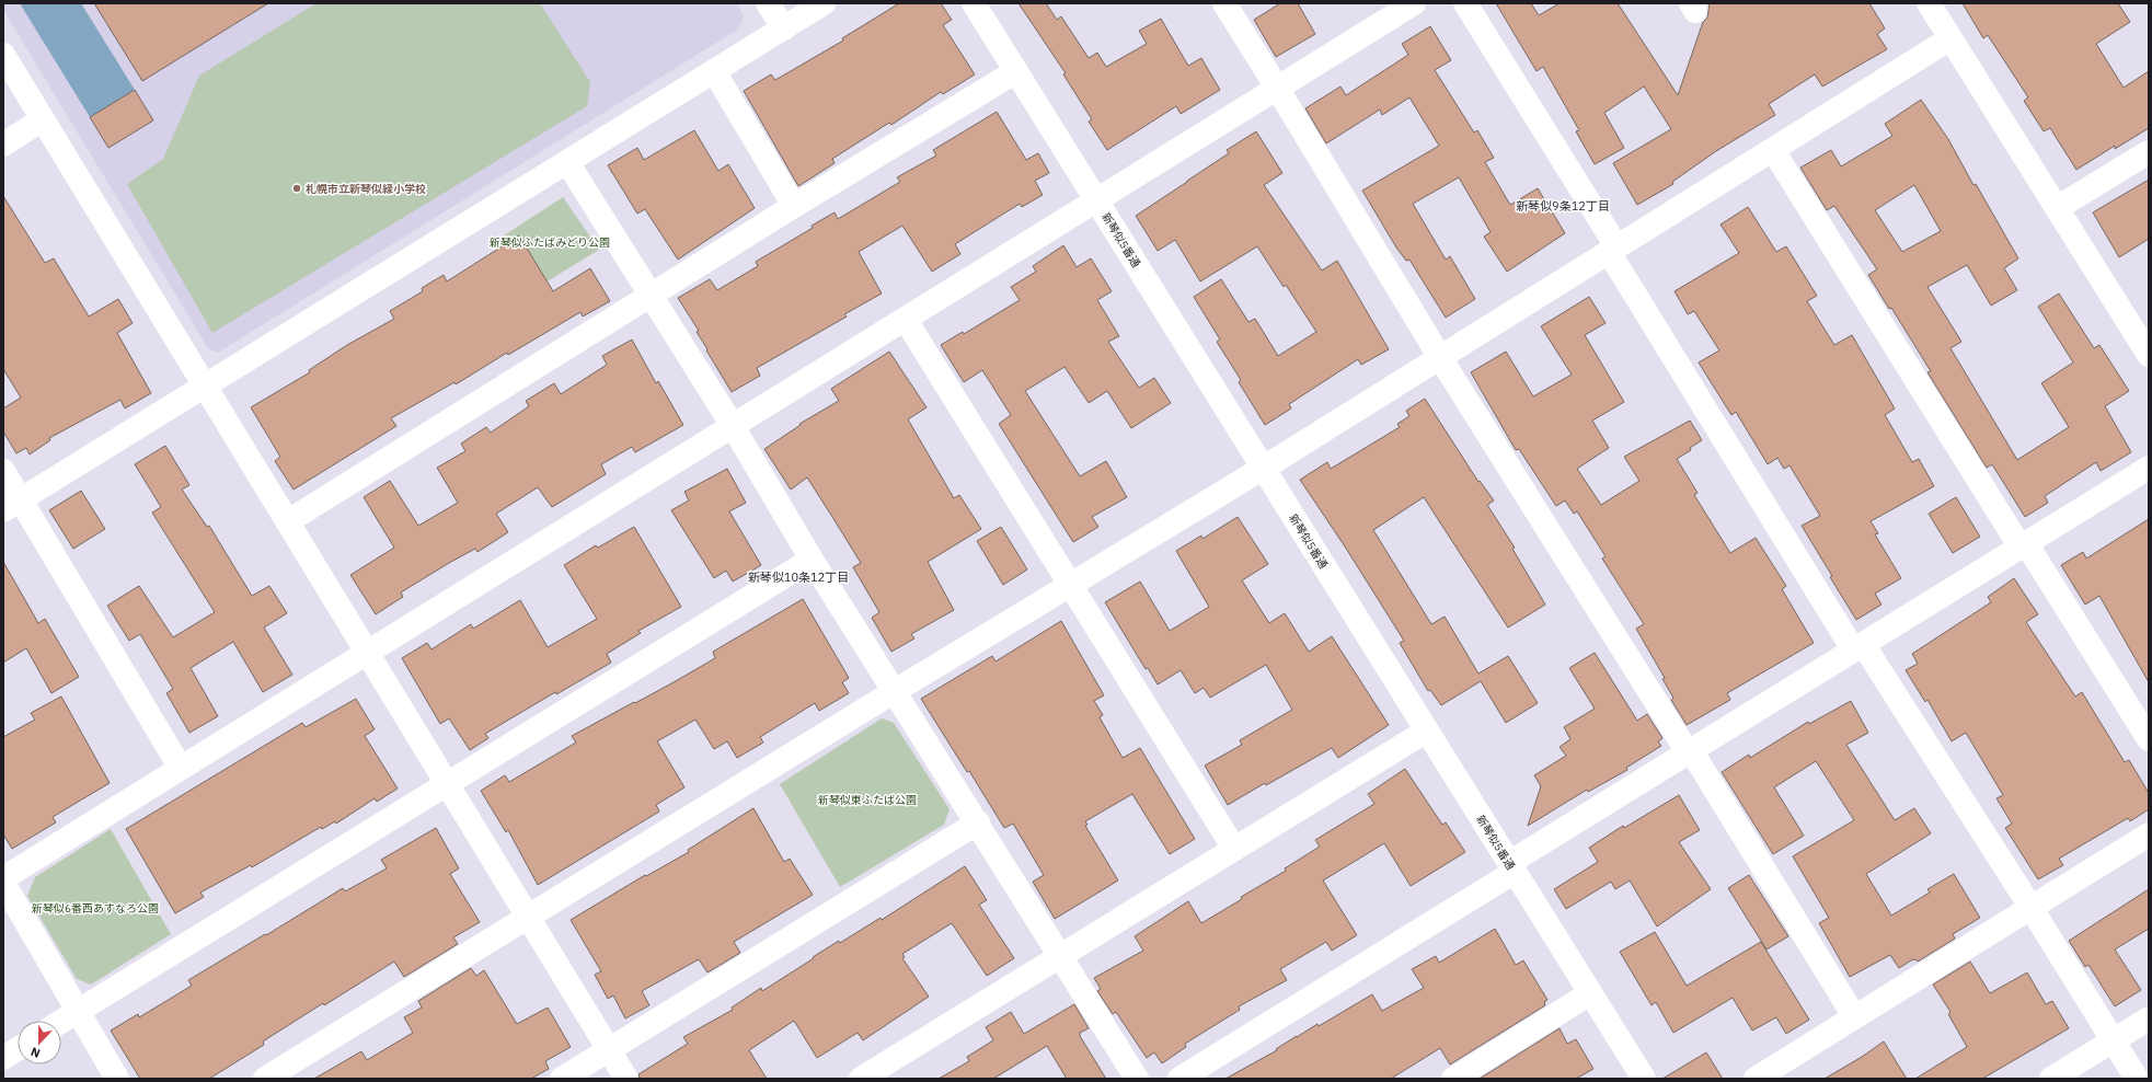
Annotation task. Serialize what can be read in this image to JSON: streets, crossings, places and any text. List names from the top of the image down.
{
  "streets": {
    "street": ["新琴似5番通"]
  },
  "districts": ["新琴似9条12丁目", "新琴似10条12丁目"],
  "parks": ["新琴似ふたばみどり公園", "新琴似東ふたば公園", "新琴似6番西あすなろ公園"],
  "places": ["札幌市立新琴似緑小学校"],
  "north": "bottom"
}
